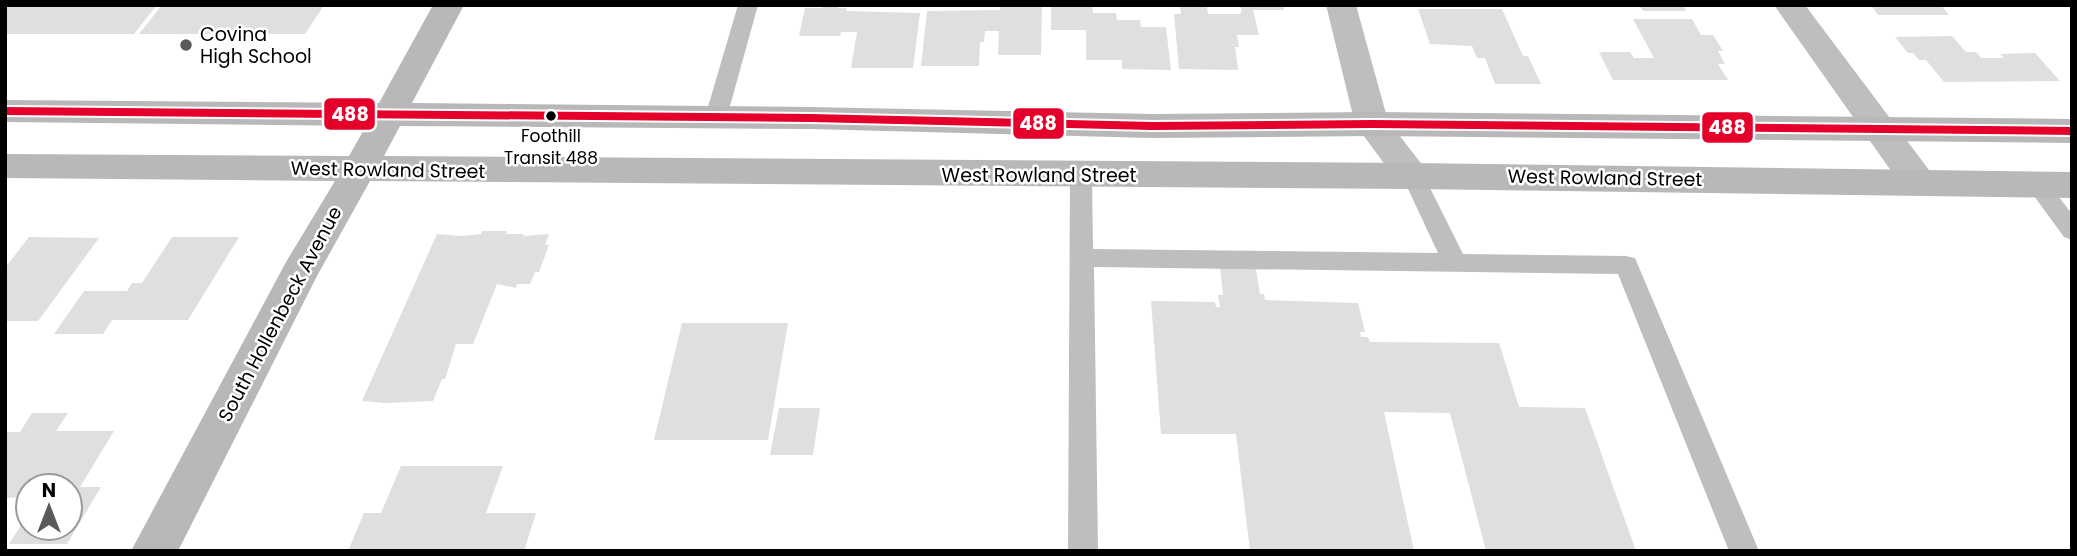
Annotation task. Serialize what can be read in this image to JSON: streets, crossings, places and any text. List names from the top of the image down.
{
  "streets": {
    "main road": ["West Rowland Street", "South Hollenbeck Avenue"]
  },
  "crossings": [
    ["West Rowland Street", "South Hollenbeck Avenue"]
  ],
  "places": ["Covina High School", "Foothill Transit 488"],
  "lines": ["transit line 488"],
  "north": "top"
}
